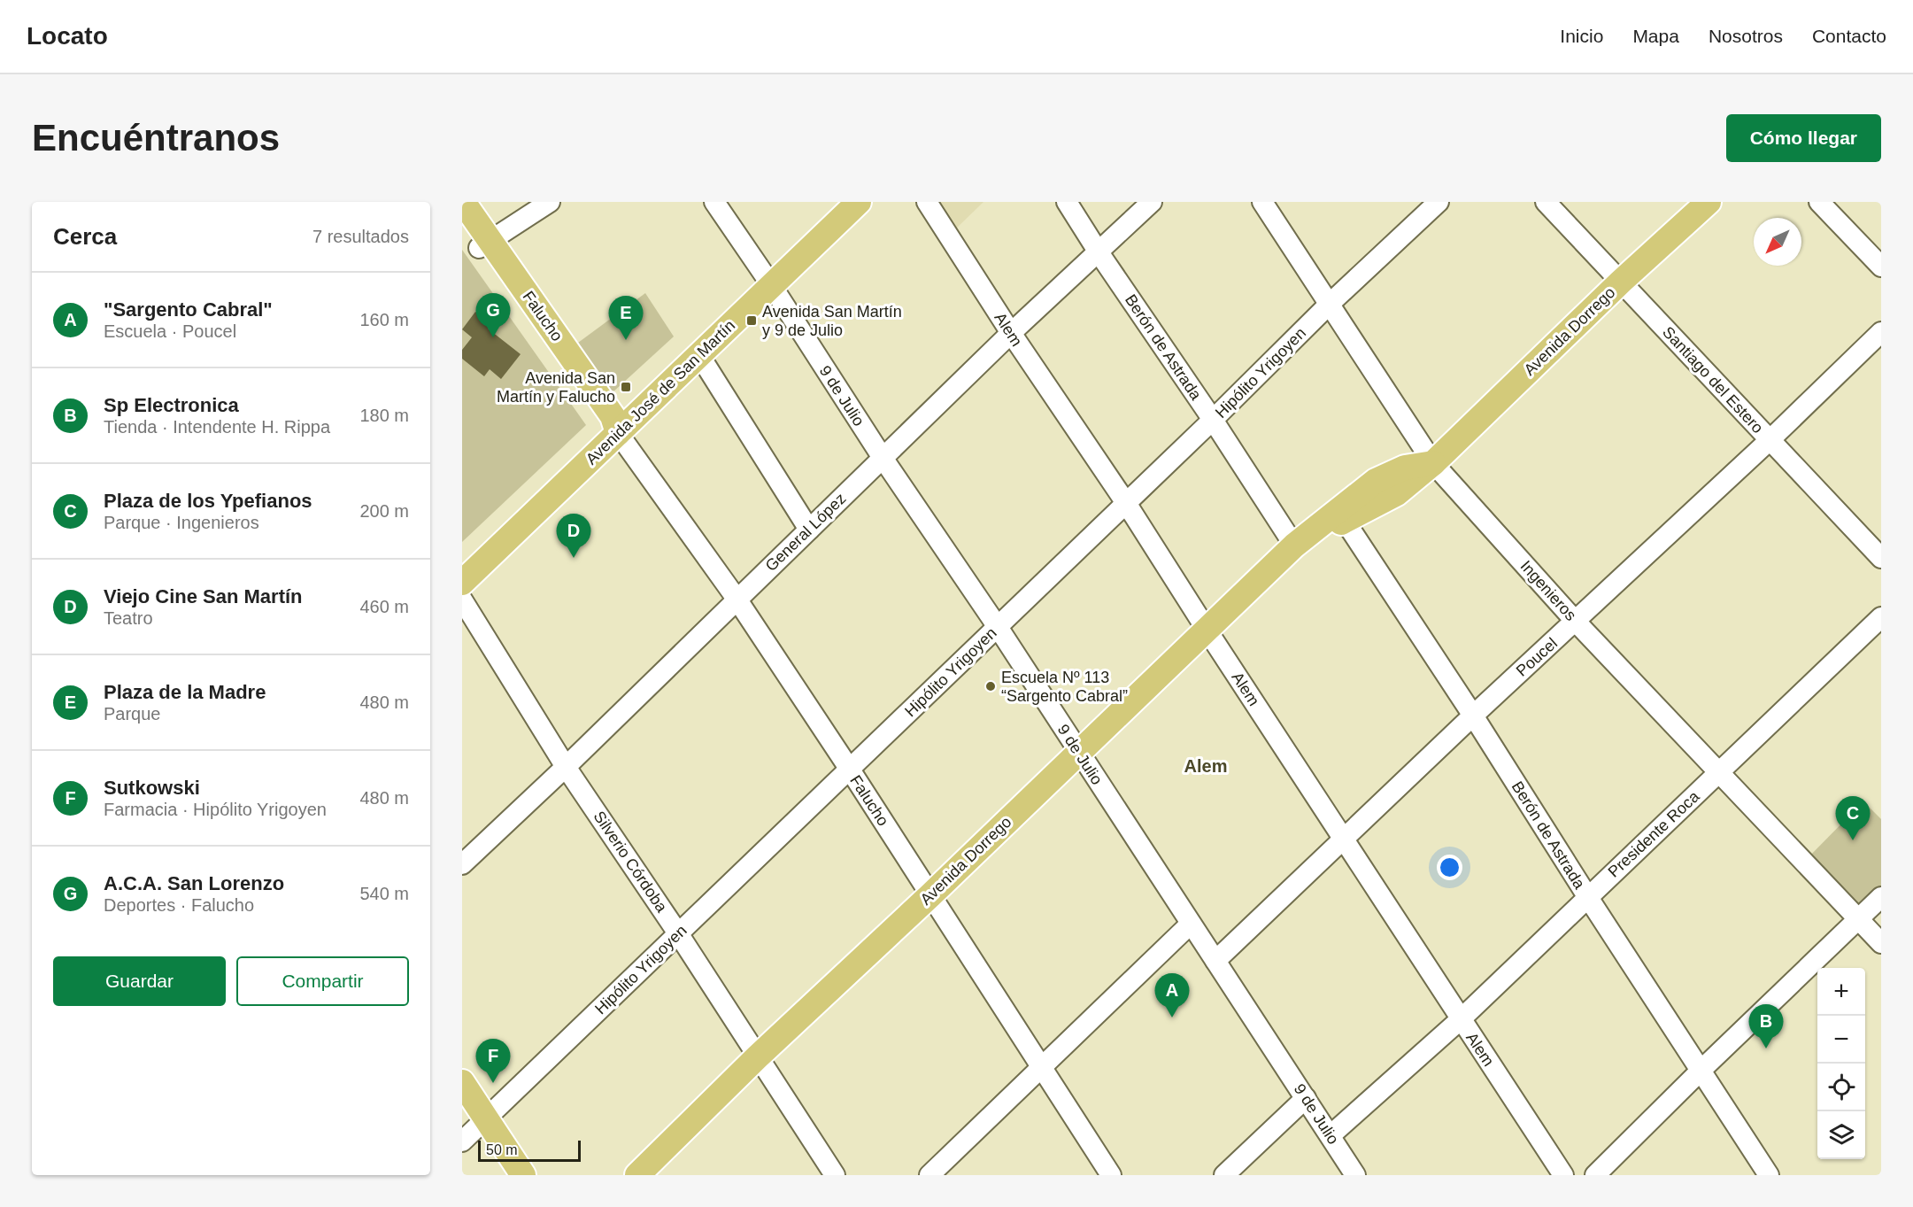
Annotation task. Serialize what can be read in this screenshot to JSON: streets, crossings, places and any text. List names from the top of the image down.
{
  "streets": {
    "main road": ["Falucho", "Avenida Dorrego", "Avenida José de San Martín"],
    "street": [
      "Alem",
      "Berón de Astrada",
      "Hipólito Yrigoyen",
      "Santiago del Estero",
      "9 de Julio",
      "General López",
      "Ingenieros",
      "Poucel",
      "Presidente Roca",
      "Silverio Córdoba"
    ]
  },
  "crossings": [
    ["Falucho", "Avenida Dorrego"],
    ["Falucho", "Hipólito Yrigoyen"],
    ["Falucho", "Avenida José de San Martín"],
    ["Falucho", "General López"],
    ["Alem", "Avenida Dorrego"],
    ["Alem", "Hipólito Yrigoyen"],
    ["Alem", "General López"],
    ["Alem", "Poucel"],
    ["Alem", "Presidente Roca"],
    ["Avenida Dorrego", "Berón de Astrada"],
    ["Avenida Dorrego", "Santiago del Estero"],
    ["Avenida Dorrego", "9 de Julio"],
    ["Avenida Dorrego", "Ingenieros"],
    ["Avenida Dorrego", "Silverio Córdoba"],
    ["Berón de Astrada", "Hipólito Yrigoyen"],
    ["Berón de Astrada", "General López"],
    ["Berón de Astrada", "Poucel"],
    ["Berón de Astrada", "Presidente Roca"],
    ["Hipólito Yrigoyen", "9 de Julio"],
    ["Hipólito Yrigoyen", "Ingenieros"],
    ["Hipólito Yrigoyen", "Silverio Córdoba"],
    ["Santiago del Estero", "Poucel"],
    ["Avenida José de San Martín", "9 de Julio"],
    ["9 de Julio", "General López"],
    ["9 de Julio", "Poucel"],
    ["9 de Julio", "Presidente Roca"],
    ["General López", "Silverio Córdoba"],
    ["Ingenieros", "Poucel"],
    ["Ingenieros", "Presidente Roca"]
  ],
  "districts": ["Alem"],
  "places": {
    "transit": ["Avenida San Martín y 9 de Julio", "Avenida San Martín y Falucho"],
    "other": ["Escuela Nº 113 “Sargento Cabral”"]
  },
  "scale_bar": "50 m",
  "north": "bottom left",
  "page": {
    "header": "Locato",
    "nav": [
      "Inicio",
      "Mapa",
      "Nosotros",
      "Contacto"
    ],
    "buttons": [
      "Cómo llegar",
      ["Guardar", "Compartir"]
    ],
    "title": "Encuéntranos",
    "heading": ["Cerca", "7 resultados"],
    "list": [
      {
        "mark": "A",
        "name": "\"Sargento Cabral\"",
        "note": "Escuela · Poucel",
        "value": "160 m"
      },
      {
        "mark": "B",
        "name": "Sp Electronica",
        "note": "Tienda · Intendente H. Rippa",
        "value": "180 m"
      },
      {
        "mark": "C",
        "name": "Plaza de los Ypefianos",
        "note": "Parque · Ingenieros",
        "value": "200 m"
      },
      {
        "mark": "D",
        "name": "Viejo Cine San Martín",
        "note": "Teatro",
        "value": "460 m"
      },
      {
        "mark": "E",
        "name": "Plaza de la Madre",
        "note": "Parque",
        "value": "480 m"
      },
      {
        "mark": "F",
        "name": "Sutkowski",
        "note": "Farmacia · Hipólito Yrigoyen",
        "value": "480 m"
      },
      {
        "mark": "G",
        "name": "A.C.A. San Lorenzo",
        "note": "Deportes · Falucho",
        "value": "540 m"
      }
    ],
    "pins": [
      "G",
      "E",
      "D",
      "C",
      "A",
      "B",
      "F"
    ],
    "map_buttons": ["+", "−"],
    "scale": "50 m"
  }
}
